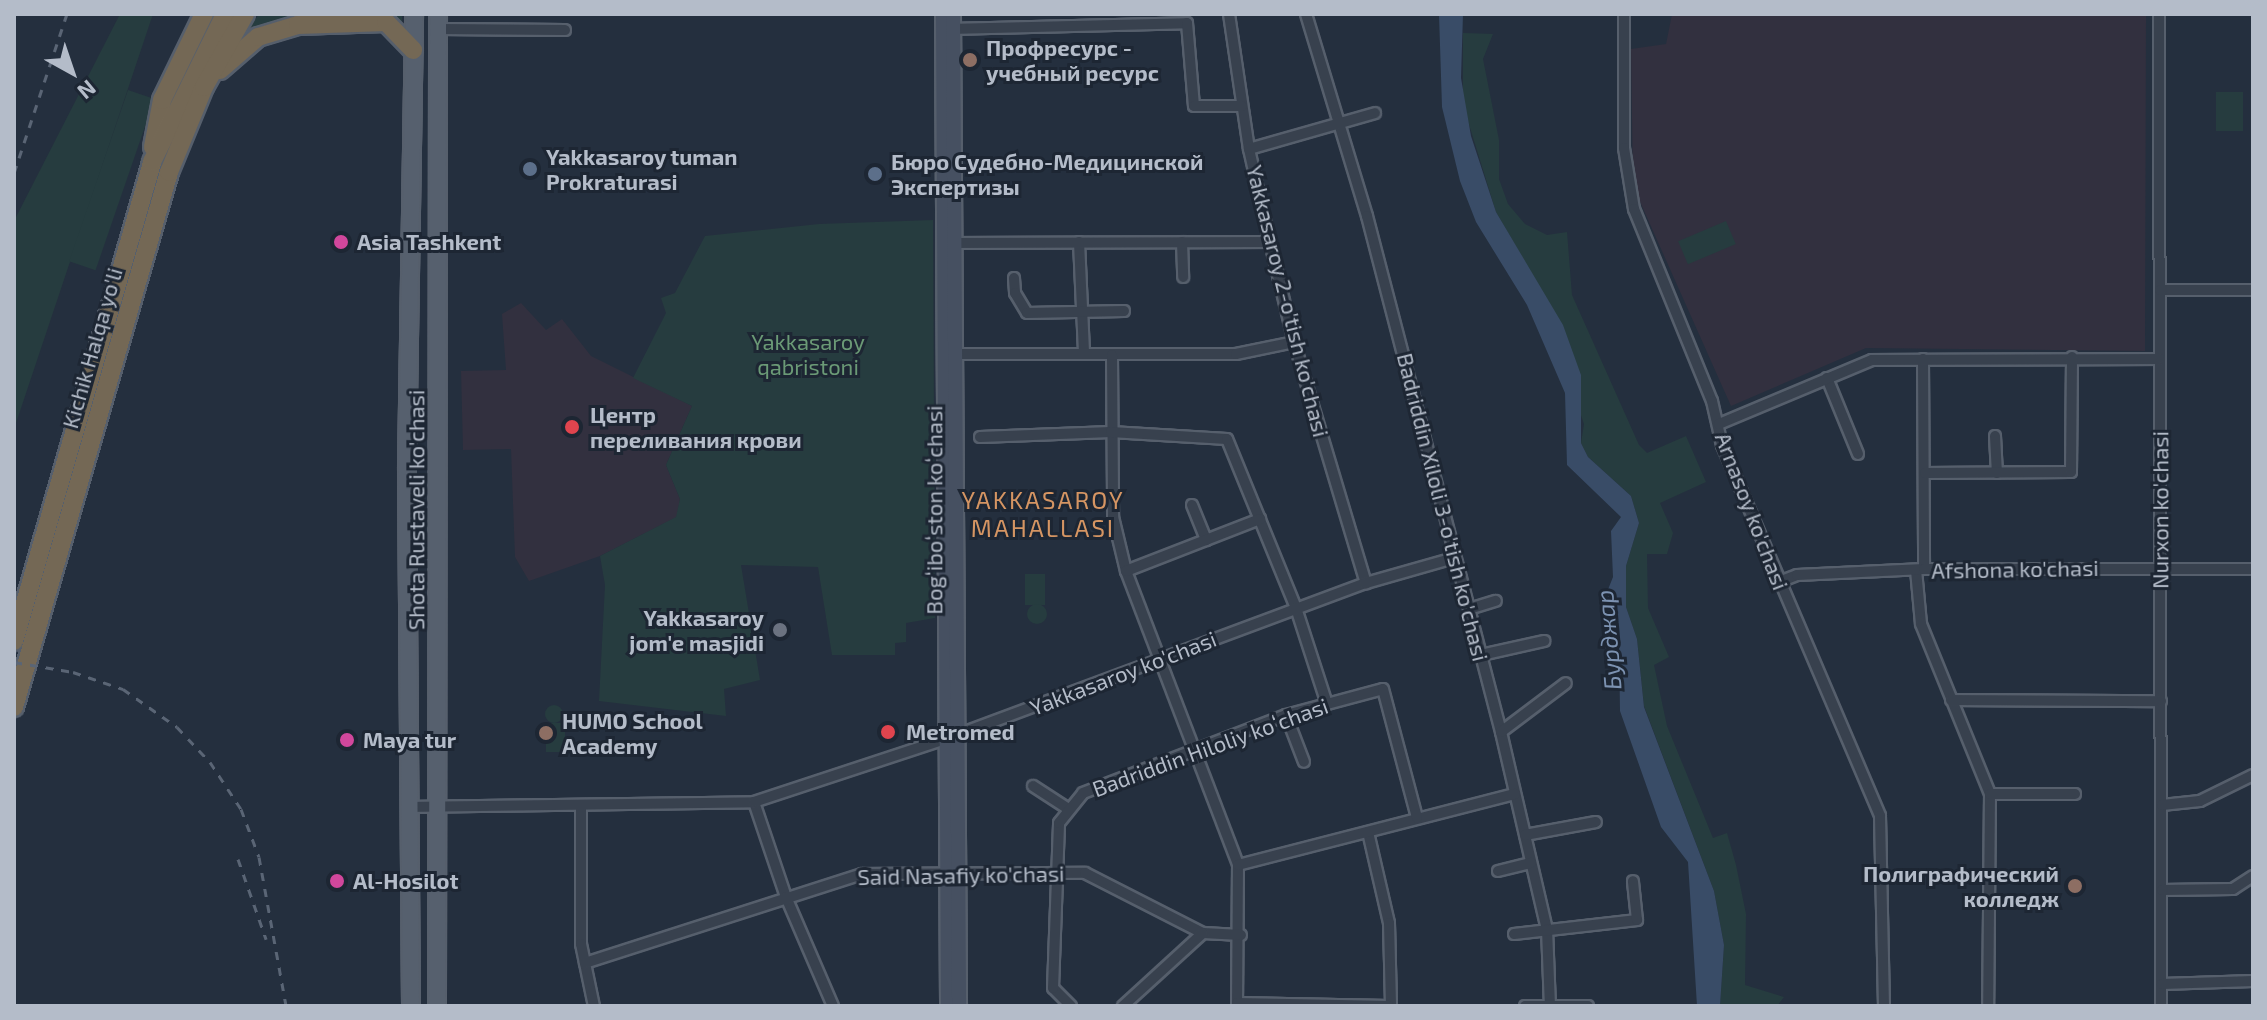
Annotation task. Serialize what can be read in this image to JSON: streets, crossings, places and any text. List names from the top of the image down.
{
  "streets": {
    "highway": ["Kichik Halqa yo'li"],
    "main road": ["Shota Rustaveli ko'chasi"],
    "street": [
      "Yakkasaroy 2-o'tish ko'chasi",
      "Badriddin Xiloli 3-o'tish ko'chasi",
      "Bogʻiboʻston koʻchasi",
      "Nurxon ko'chasi",
      "Arnasoy ko'chasi",
      "Afshona ko'chasi",
      "Yakkasaroy ko'chasi",
      "Badriddin Hiloliy koʻchasi",
      "Said Nasafiy ko'chasi"
    ]
  },
  "crossings": [
    ["Yakkasaroy 2-o'tish ko'chasi", "Yakkasaroy ko'chasi"],
    ["Badriddin Xiloli 3-o'tish ko'chasi", "Yakkasaroy ko'chasi"],
    ["Shota Rustaveli ko'chasi", "Yakkasaroy ko'chasi"],
    ["Bogʻiboʻston koʻchasi", "Yakkasaroy ko'chasi"],
    ["Bogʻiboʻston koʻchasi", "Said Nasafiy ko'chasi"],
    ["Nurxon ko'chasi", "Afshona ko'chasi"],
    ["Arnasoy ko'chasi", "Afshona ko'chasi"],
    ["Badriddin Hiloliy koʻchasi", "Said Nasafiy ko'chasi"]
  ],
  "districts": ["YAKKASAROY MAHALLASI"],
  "water": ["Бурджар"],
  "parks": ["Yakkasaroy qabristoni"],
  "places": [
    "Профресурс - учебный ресурс",
    "Yakkasaroy tuman Prokraturasi",
    "Бюро Судебно-Медицинской Экспертизы",
    "Asia Tashkent",
    "Центр переливания крови",
    "Yakkasaroy jom'e masjidi",
    "Metromed",
    "HUMO School Academy",
    "Maya tur",
    "Al-Hosilot",
    "Полиграфический колледж"
  ],
  "north": "bottom right"
}
